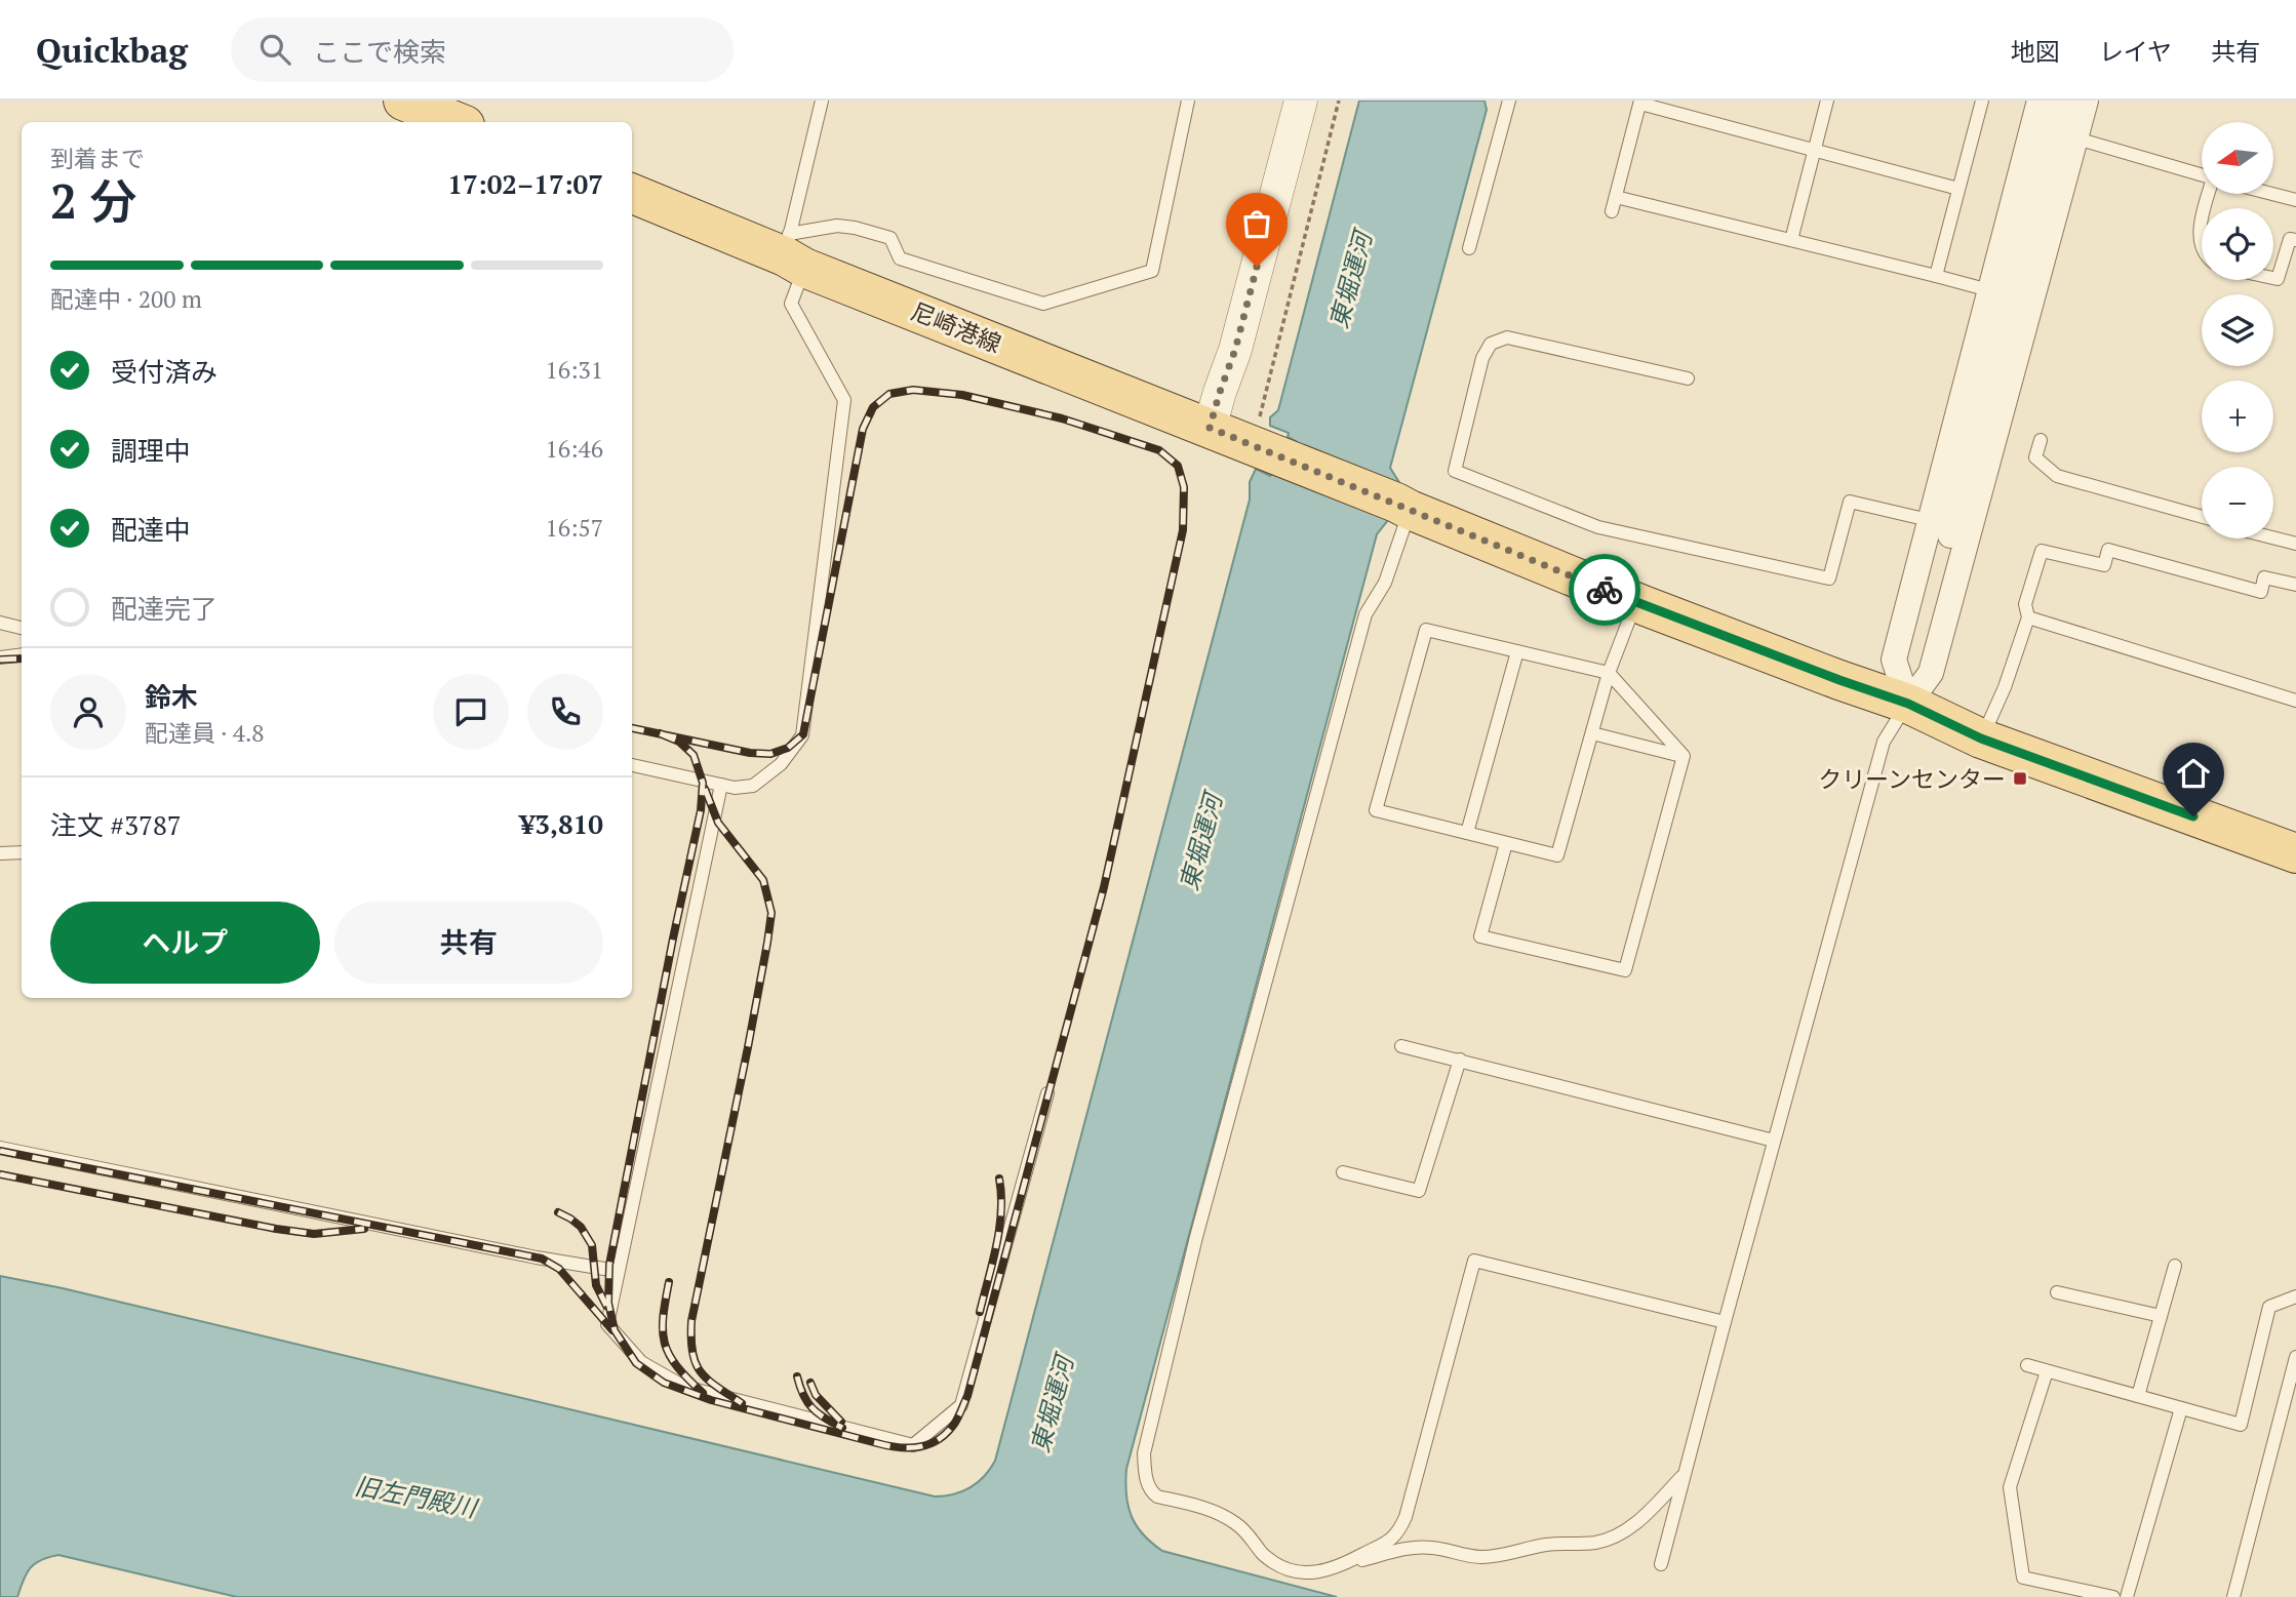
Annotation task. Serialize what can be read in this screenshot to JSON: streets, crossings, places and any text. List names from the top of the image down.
{
  "streets": {
    "main road": ["尼崎港線"]
  },
  "water": ["東堀運河", "旧左門殿川"],
  "places": {
    "transit": ["クリーンセンター"]
  },
  "north": "left",
  "page": {
    "header": "Quickbag",
    "search": "ここで検索",
    "nav": ["地図", "レイヤ", "共有"],
    "map_buttons": ["+", "−"],
    "heading": ["2 分", "到着まで", "17:02–17:07"],
    "panel": [
      "鈴木",
      "配達員 · 4.8",
      "注文 #3787",
      "¥3,810"
    ],
    "bar": "配達中 · 200 m",
    "list": [
      ["受付済み", "16:31"],
      ["調理中", "16:46"],
      ["配達中", "16:57"],
      "配達完了"
    ],
    "buttons": ["ヘルプ", "共有"]
  }
}
